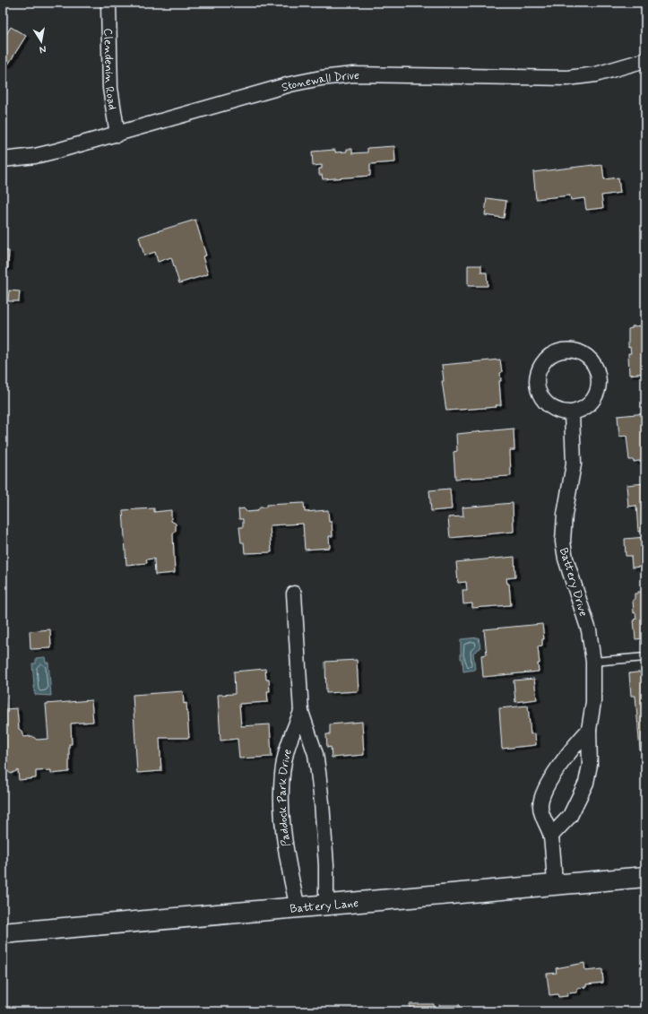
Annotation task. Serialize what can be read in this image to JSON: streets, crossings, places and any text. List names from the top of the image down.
{
  "streets": {
    "main road": ["Battery Lane"],
    "street": [
      "Clendenin Road",
      "Stonewall Drive",
      "Battery Drive",
      "Paddock Park Drive"
    ]
  },
  "crossings": [
    ["Clendenin Road", "Stonewall Drive"],
    ["Paddock Park Drive", "Battery Lane"]
  ],
  "north": "bottom"
}
